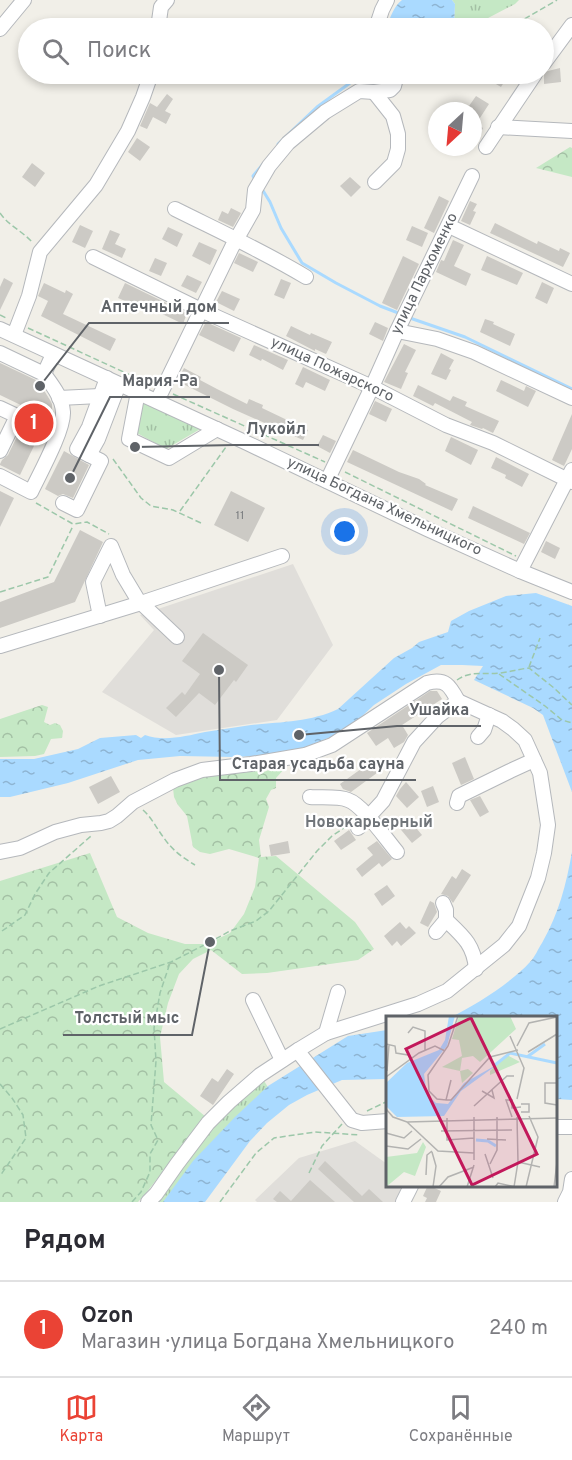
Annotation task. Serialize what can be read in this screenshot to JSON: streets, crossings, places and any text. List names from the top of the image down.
{
  "streets": {
    "street": ["улица Пархоменко", "улица Пожарского", "улица Богдана Хмельницкого"]
  },
  "crossings": [
    ["улица Пархоменко", "улица Пожарского"],
    ["улица Пархоменко", "улица Богдана Хмельницкого"]
  ],
  "districts": ["Новокарьерный"],
  "places": [
    "Аптечный дом",
    "Лукойл",
    "Мария-Ра",
    "Старая усадьба сауна",
    "Ушайка",
    "Толстый мыс"
  ],
  "house_numbers": ["11"],
  "north": "bottom left",
  "page": {
    "search": "Поиск",
    "pins": "1",
    "heading": "Рядом",
    "list": [
      {
        "mark": "1",
        "name": "Ozon",
        "note": "Магазин · улица Богдана Хмельницкого",
        "value": "240 m"
      }
    ],
    "nav": ["Карта", "Маршрут", "Сохранённые"]
  }
}
